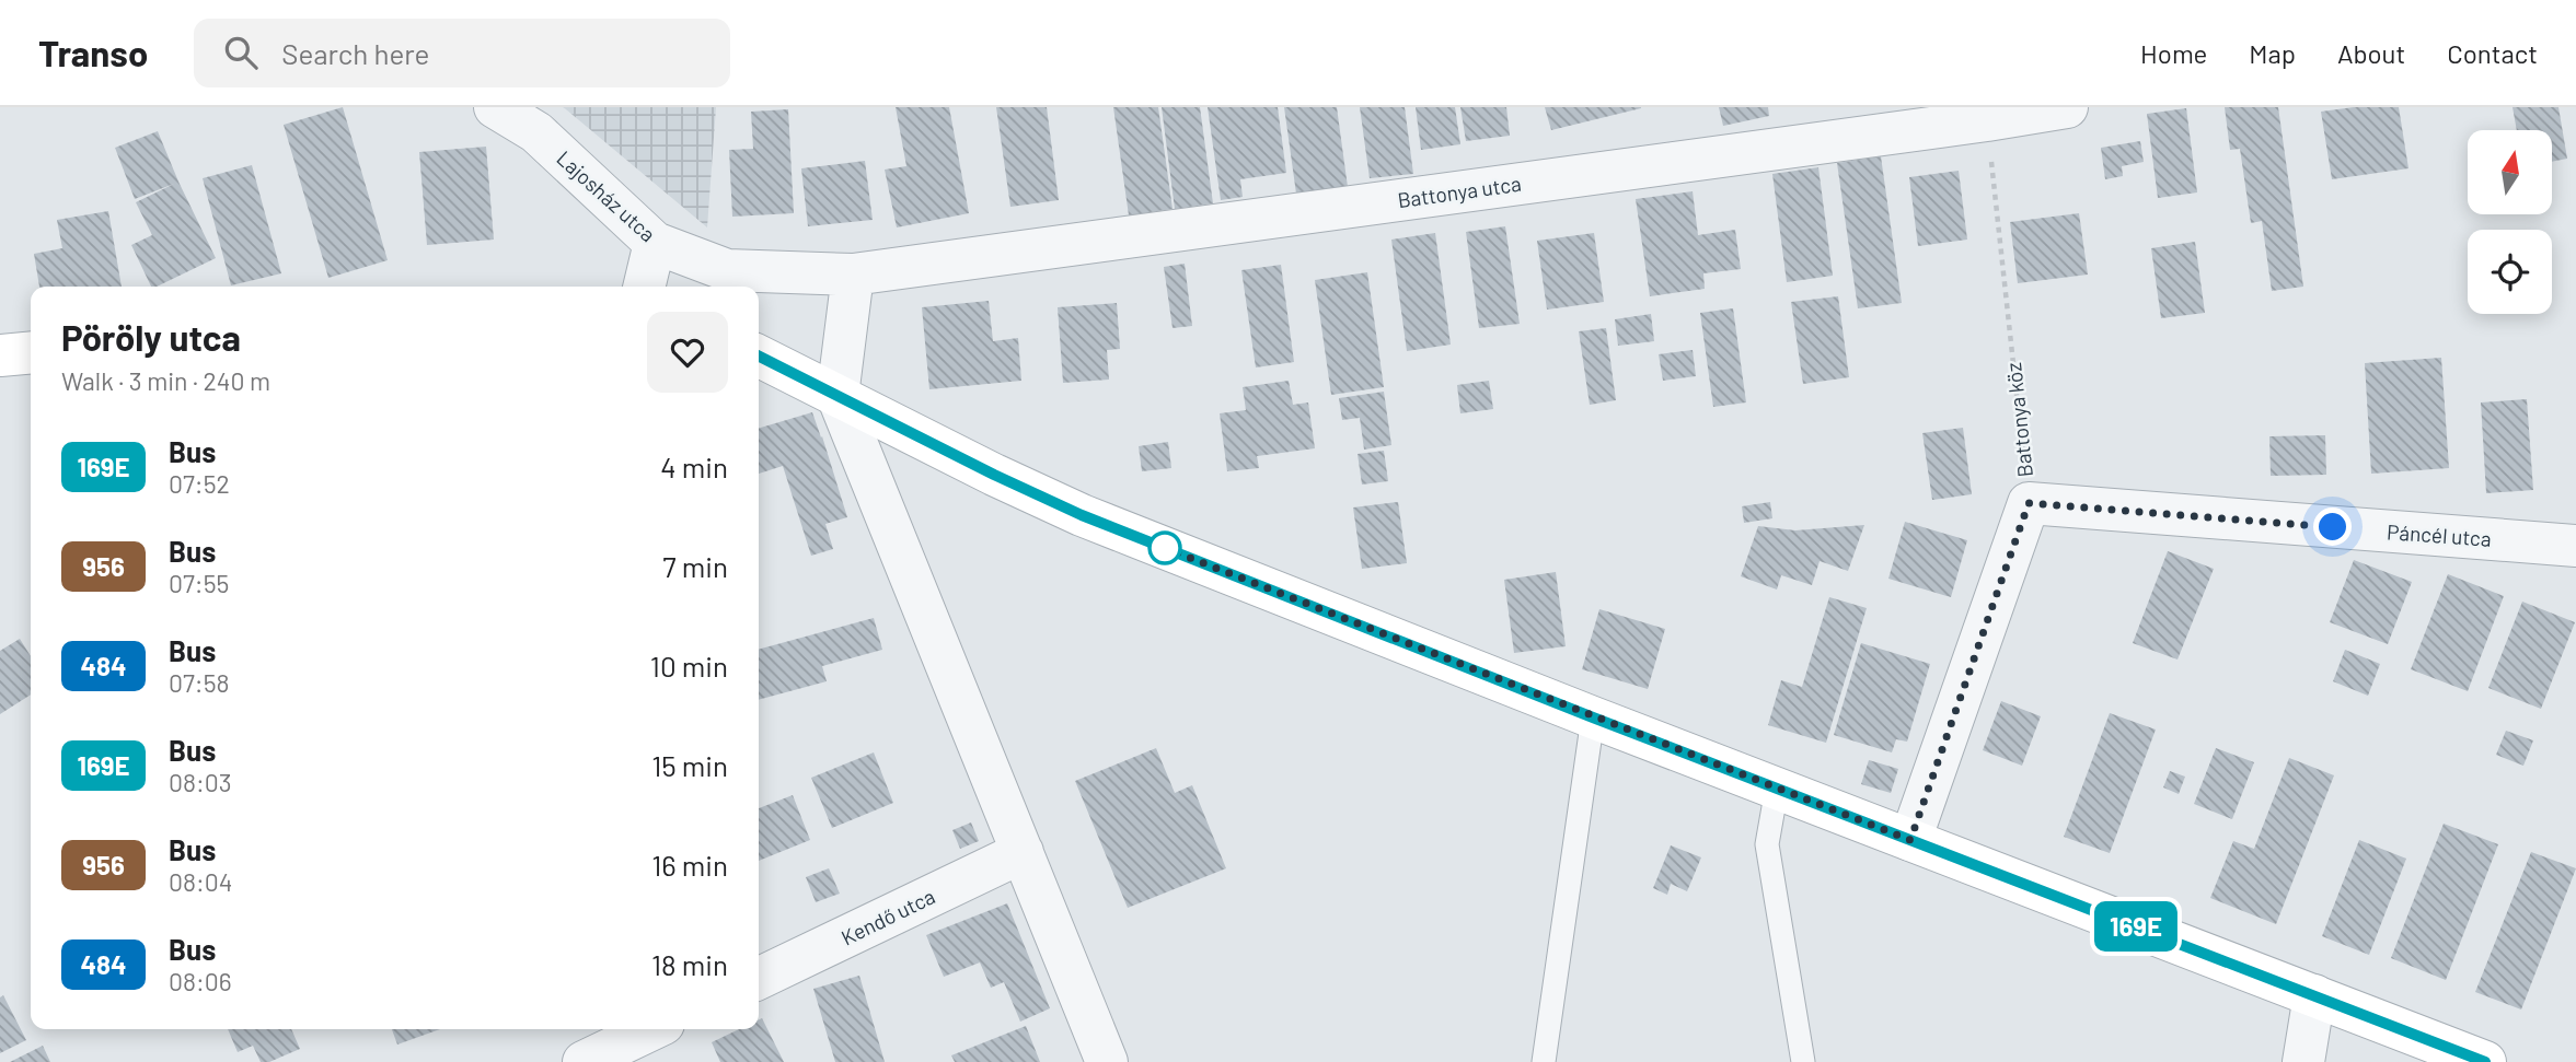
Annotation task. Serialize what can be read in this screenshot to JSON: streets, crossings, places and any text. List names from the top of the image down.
{
  "streets": {
    "street": [
      "Battonya utca",
      "Lajosház utca",
      "Battonya köz",
      "Páncél utca",
      "Kendő utca"
    ]
  },
  "crossings": [
    ["Battonya utca", "Lajosház utca"],
    ["Battonya utca", "Battonya köz"],
    ["Battonya köz", "Páncél utca"]
  ],
  "lines": ["bus line 169E"],
  "north": "top",
  "page": {
    "header": "Transo",
    "search": "Search here",
    "nav": [
      "Home",
      "Map",
      "About",
      "Contact"
    ],
    "on_map": "169E",
    "heading": ["Pöröly utca", "Walk · 3 min · 240 m"],
    "list": [
      {
        "mark": "169E",
        "name": "Bus",
        "note": "07:52",
        "value": "4 min"
      },
      {
        "mark": "956",
        "name": "Bus",
        "note": "07:55",
        "value": "7 min"
      },
      {
        "mark": "484",
        "name": "Bus",
        "note": "07:58",
        "value": "10 min"
      },
      {
        "mark": "169E",
        "name": "Bus",
        "note": "08:03",
        "value": "15 min"
      },
      {
        "mark": "956",
        "name": "Bus",
        "note": "08:04",
        "value": "16 min"
      },
      {
        "mark": "484",
        "name": "Bus",
        "note": "08:06",
        "value": "18 min"
      }
    ]
  }
}
